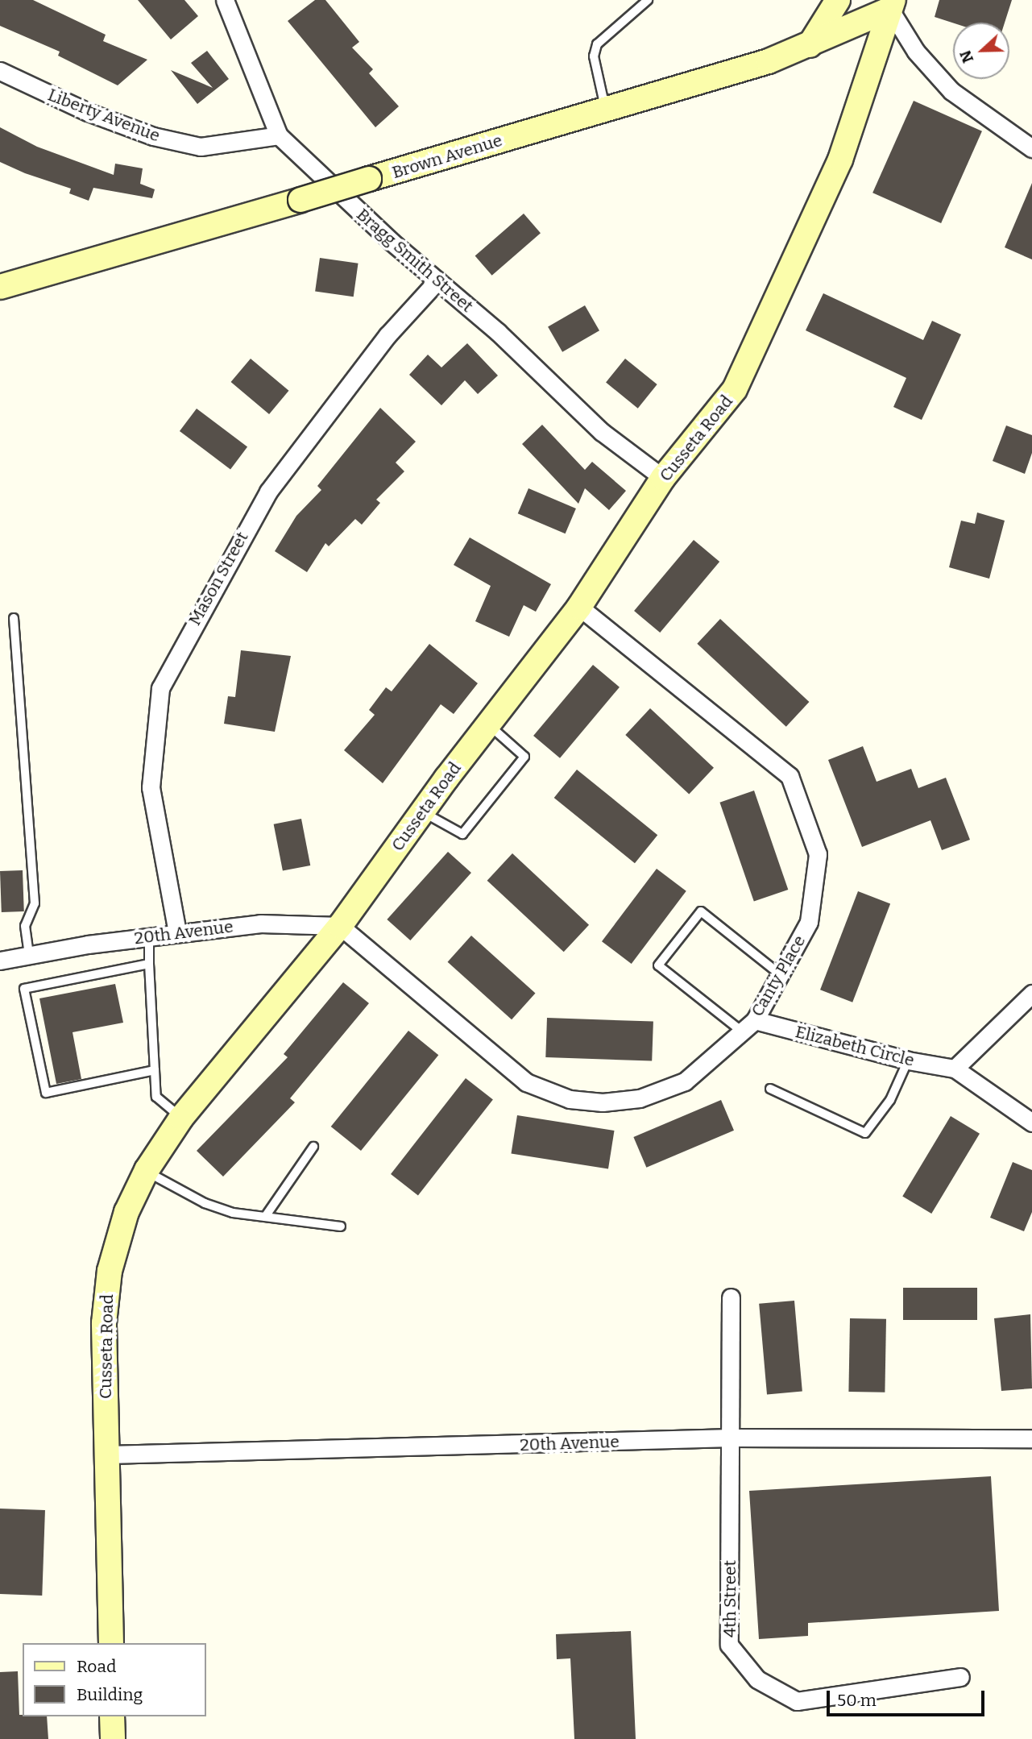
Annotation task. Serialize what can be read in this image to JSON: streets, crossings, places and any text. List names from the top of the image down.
{
  "streets": {
    "street": [
      "Liberty Avenue",
      "Brown Avenue",
      "Bragg Smith Street",
      "Cusseta Road",
      "Mason Street",
      "20th Avenue",
      "Canty Place",
      "Elizabeth Circle",
      "4th Street"
    ]
  },
  "crossings": [
    ["Liberty Avenue", "Bragg Smith Street"],
    ["Brown Avenue", "Cusseta Road"],
    ["Bragg Smith Street", "Cusseta Road"],
    ["Bragg Smith Street", "Mason Street"],
    ["Cusseta Road", "20th Avenue"],
    ["Cusseta Road", "Canty Place"],
    ["Mason Street", "20th Avenue"],
    ["20th Avenue", "Canty Place"],
    ["20th Avenue", "4th Street"],
    ["Canty Place", "Elizabeth Circle"]
  ],
  "legend": ["Road", "Building"],
  "scale_bar": "50 m",
  "north": "left"
}
